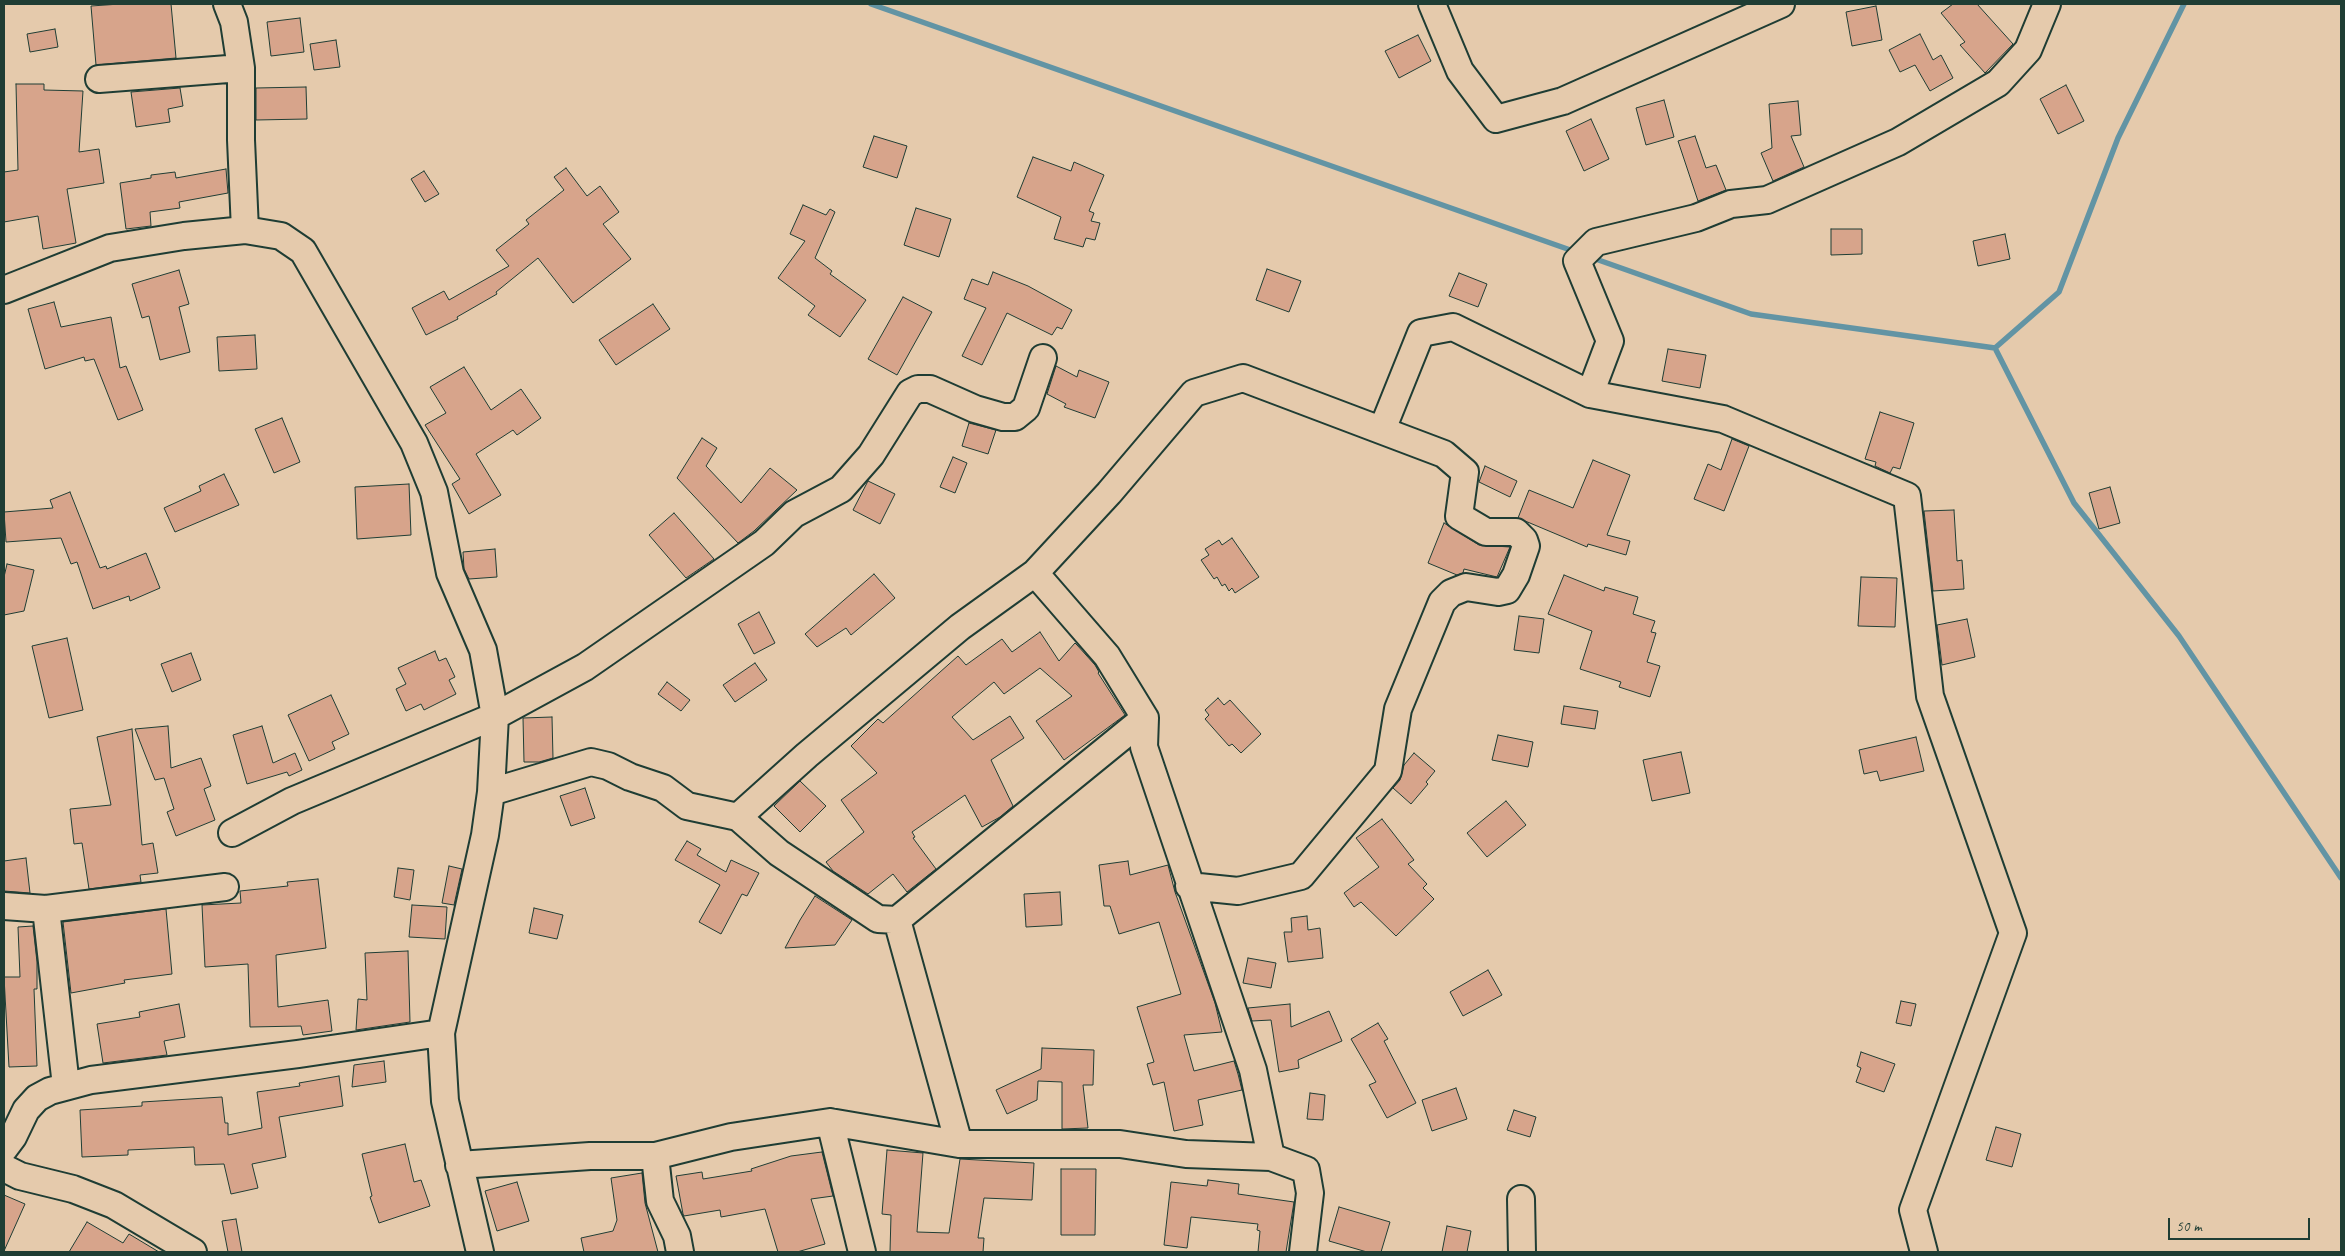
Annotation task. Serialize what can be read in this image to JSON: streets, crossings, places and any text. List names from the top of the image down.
{
  "scale_bar": "50 m"
}
